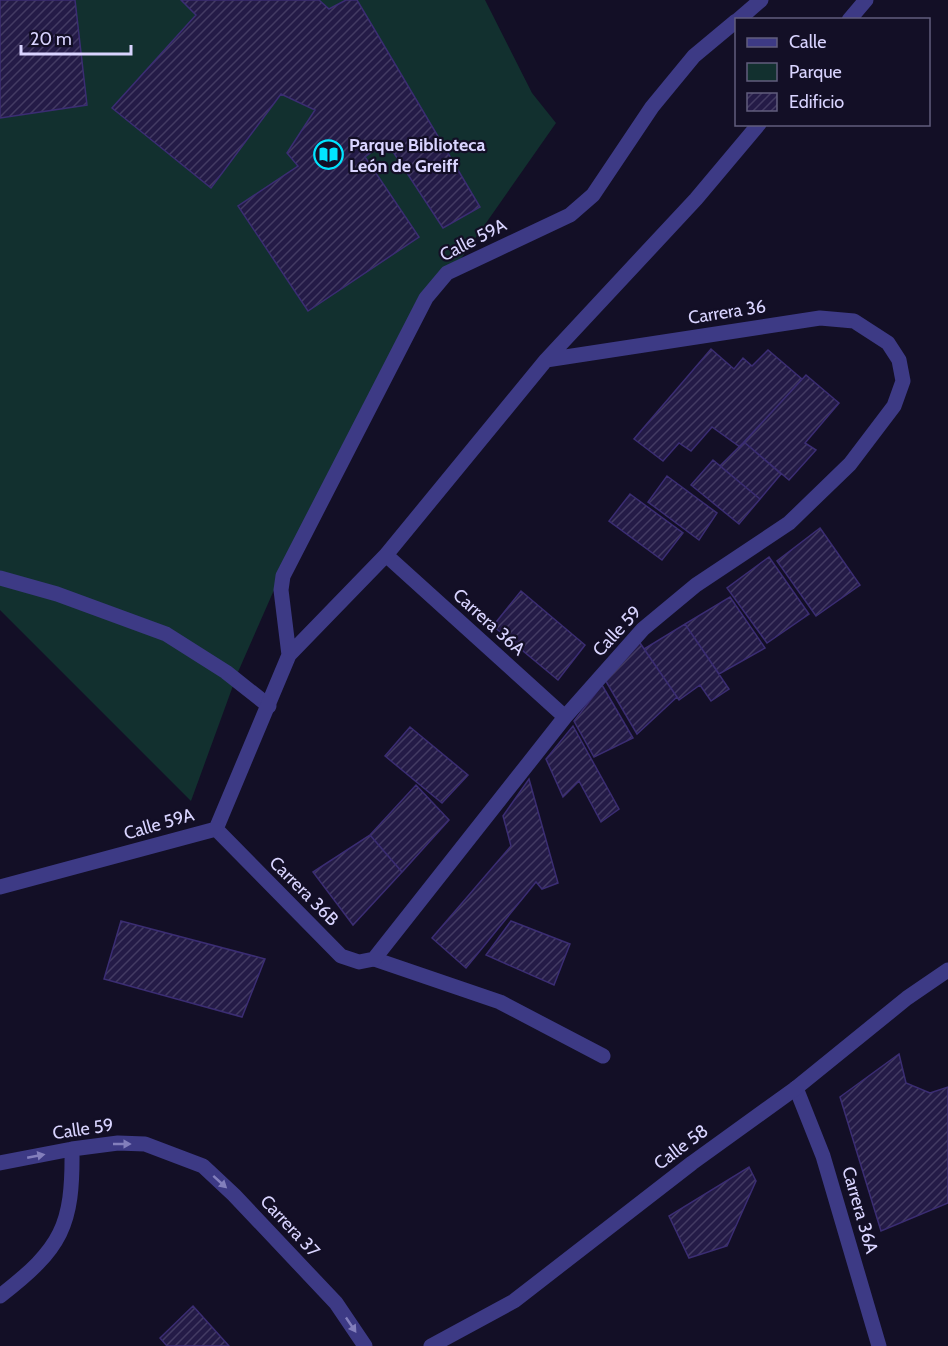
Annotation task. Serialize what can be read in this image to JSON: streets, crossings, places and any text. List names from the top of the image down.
{
  "streets": {
    "street": [
      "Calle 59A",
      "Carrera 36",
      "Carrera 36A",
      "Calle 59",
      "Carrera 36B",
      "Calle 58",
      "Carrera 37"
    ]
  },
  "crossings": [
    ["Calle 59A", "Carrera 36"],
    ["Calle 59A", "Carrera 36A"],
    ["Calle 59A", "Carrera 36B"],
    ["Carrera 36", "Calle 59"],
    ["Carrera 36A", "Calle 59"],
    ["Carrera 36A", "Calle 58"],
    ["Calle 59", "Carrera 36B"],
    ["Calle 59", "Carrera 37"]
  ],
  "one_way": ["Carrera 37"],
  "places": {
    "library": ["Parque Biblioteca León de Greiff"]
  },
  "legend": ["Calle", "Parque", "Edificio"],
  "scale_bar": "20 m"
}
